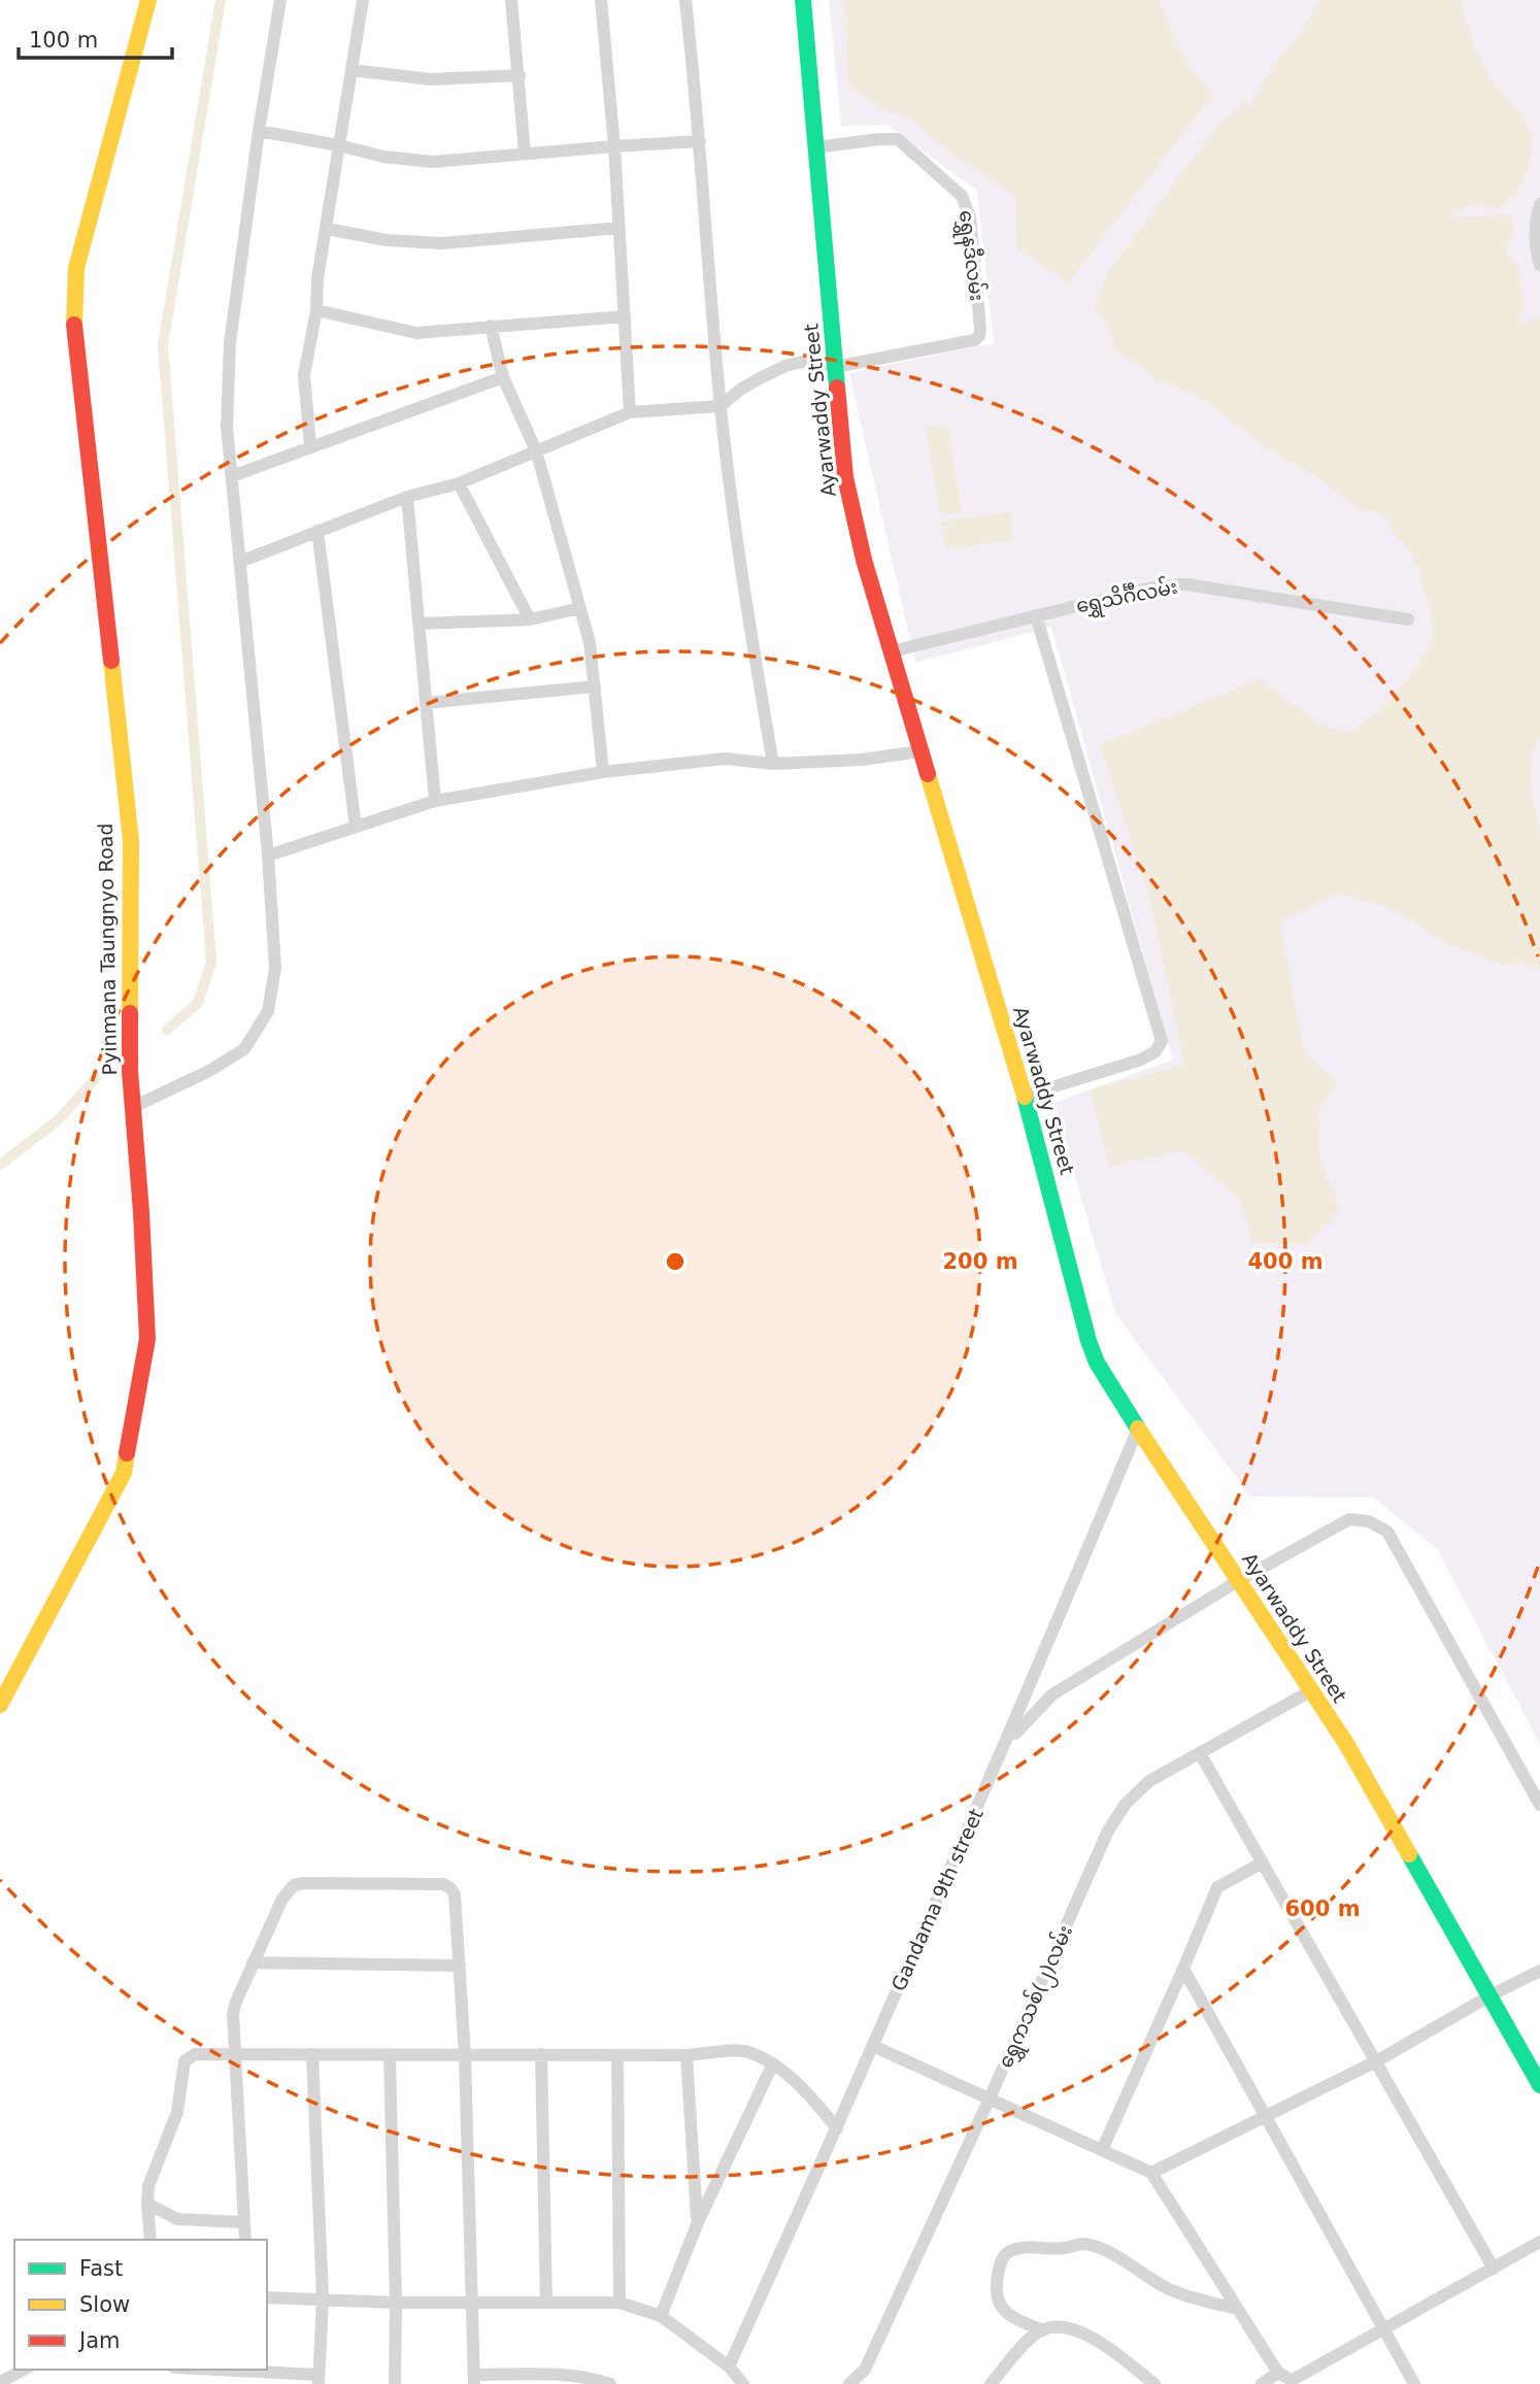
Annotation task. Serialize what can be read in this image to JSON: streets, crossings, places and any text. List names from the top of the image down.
{
  "streets": {
    "street": [
      "ရွှေနဒီလမ်း",
      "Ayarwaddy Street",
      "ရွှေသိင်္ဂီလမ်း",
      "Pyinmana Taungnyo Road",
      "Gandama 9th street",
      "ရွှေကသစ်(၂)လမ်း"
    ]
  },
  "crossings": [
    ["ရွှေနဒီလမ်း", "Ayarwaddy Street"],
    ["Ayarwaddy Street", "ရွှေသိင်္ဂီလမ်း"],
    ["Ayarwaddy Street", "Gandama 9th street"],
    ["Ayarwaddy Street", "ရွှေကသစ်(၂)လမ်း"]
  ],
  "legend": ["Fast", "Slow", "Jam"],
  "scale_bar": "100 m",
  "rings": ["200 m", "400 m", "600 m"]
}
